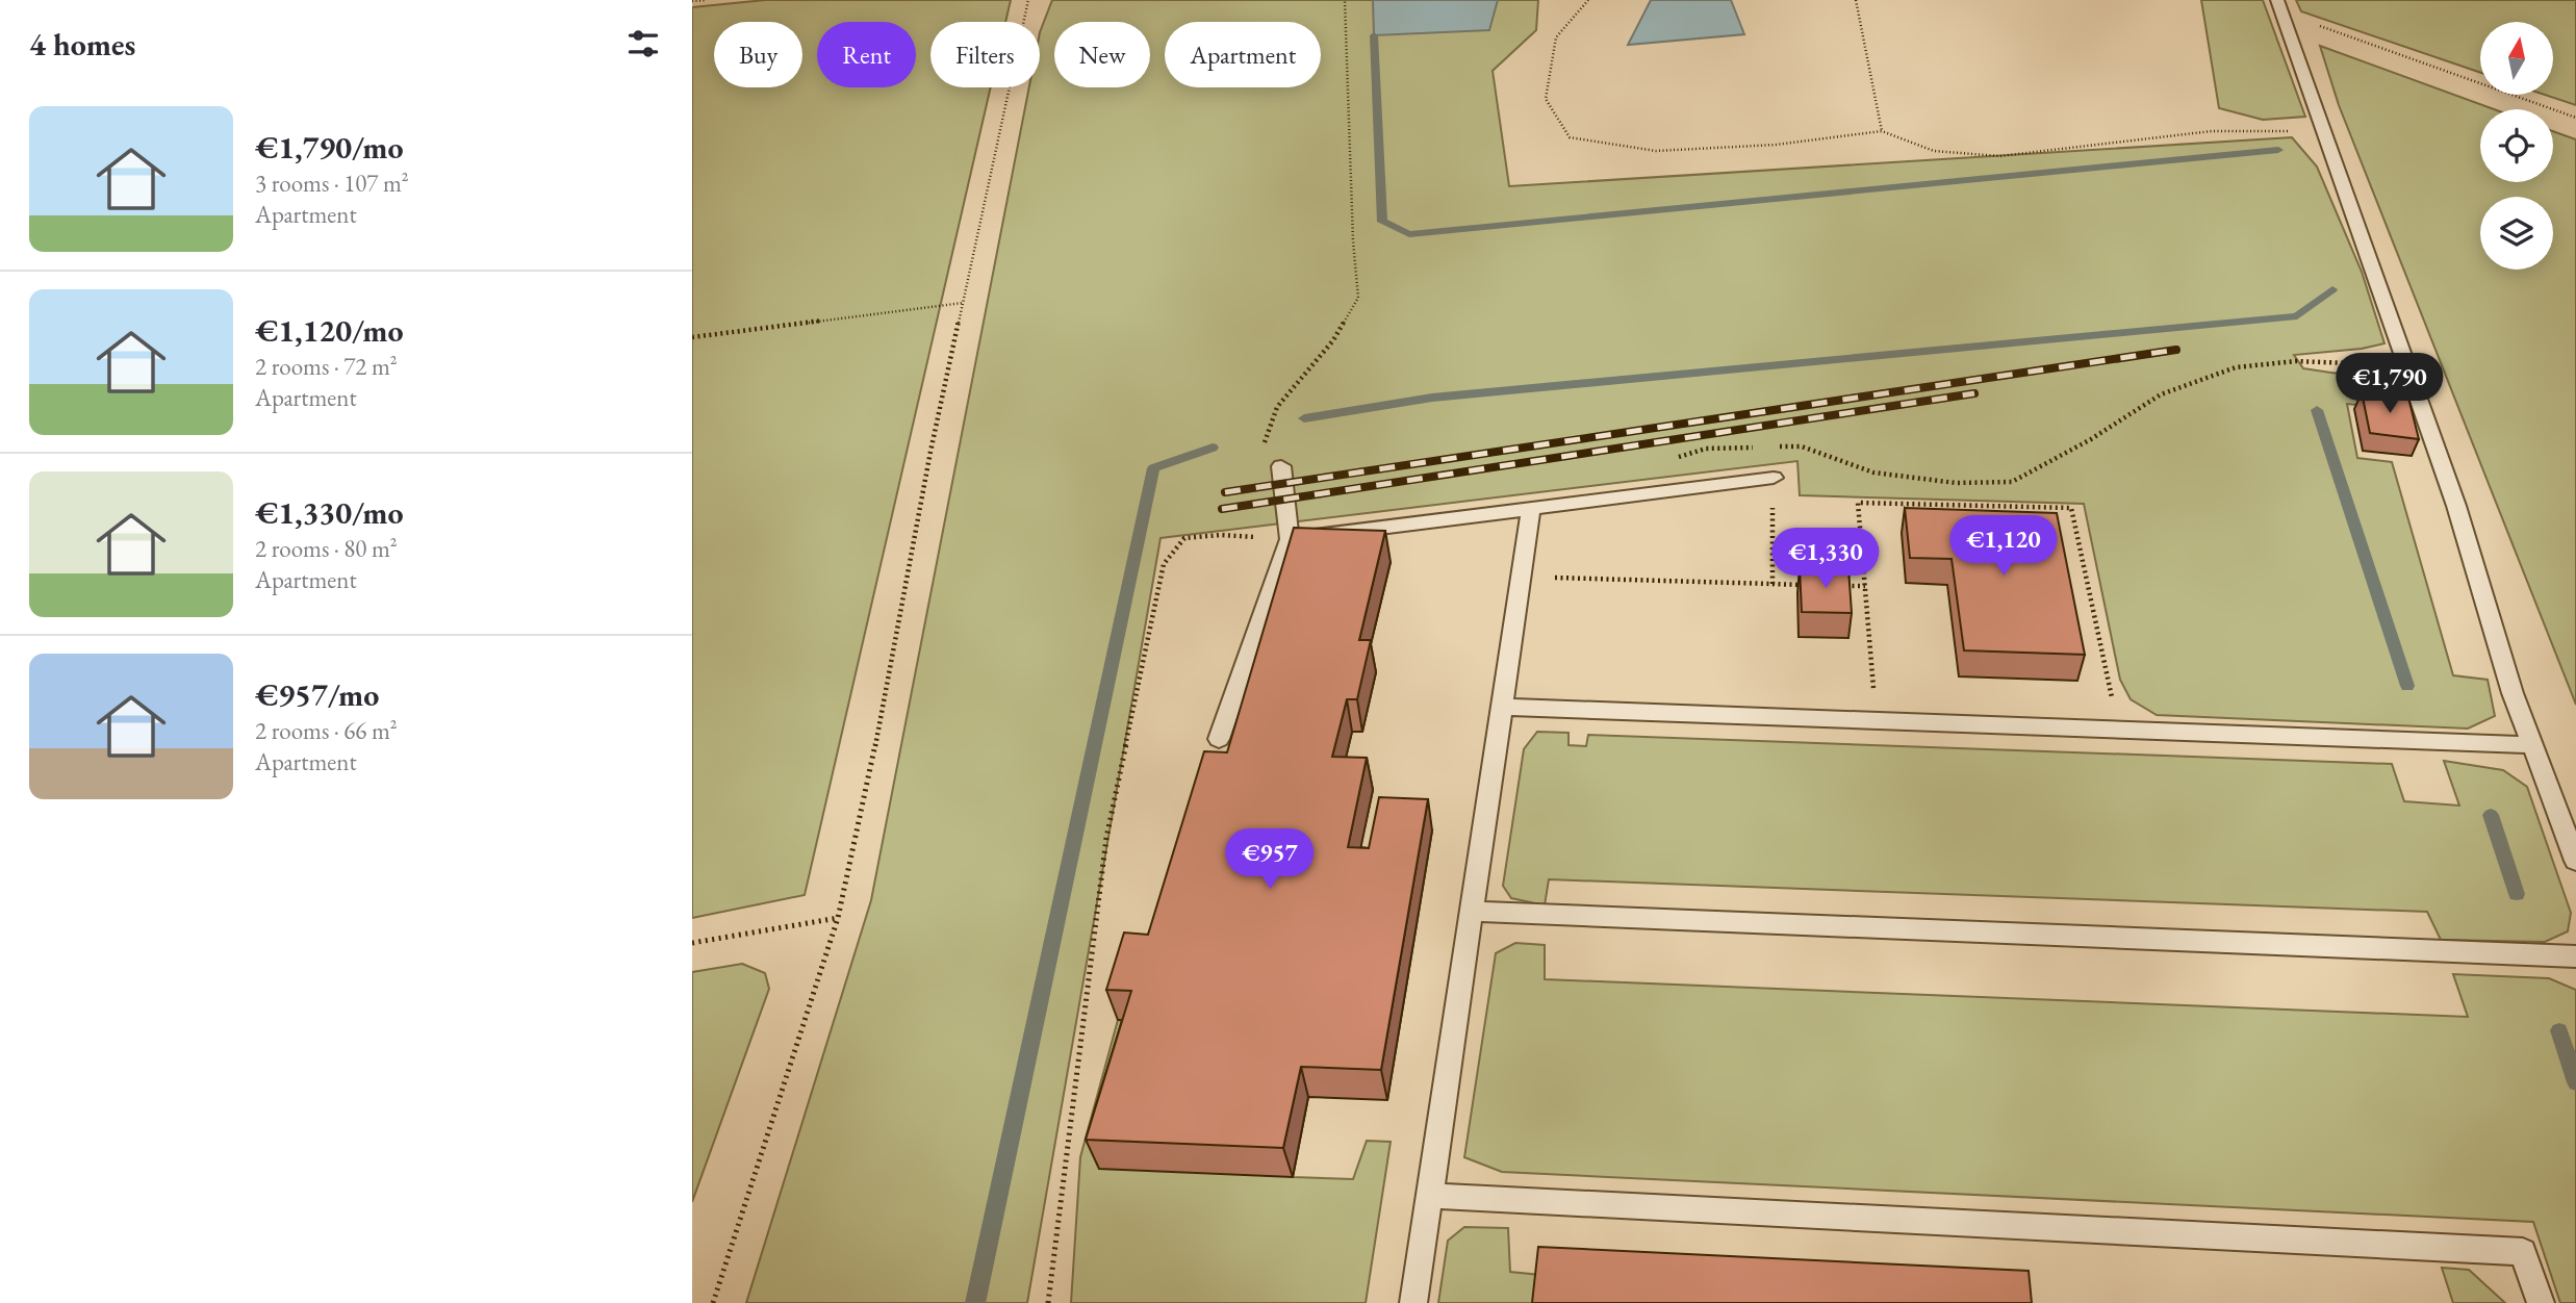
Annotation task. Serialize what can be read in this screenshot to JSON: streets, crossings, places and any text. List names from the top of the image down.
{
  "north": "top",
  "page": {
    "heading": "4 homes",
    "chip": [
      "Buy",
      "Rent",
      "Filters",
      "New",
      "Apartment"
    ],
    "list": [
      {
        "name": "€1,790/mo",
        "note": "3 rooms · 107 m² · Apartment"
      },
      {
        "name": "€1,120/mo",
        "note": "2 rooms · 72 m² · Apartment"
      },
      {
        "name": "€1,330/mo",
        "note": "2 rooms · 80 m² · Apartment"
      },
      {
        "name": "€957/mo",
        "note": "2 rooms · 66 m² · Apartment"
      }
    ],
    "price": [
      "€1,790",
      "€1,120",
      "€1,330",
      "€957"
    ]
  }
}
